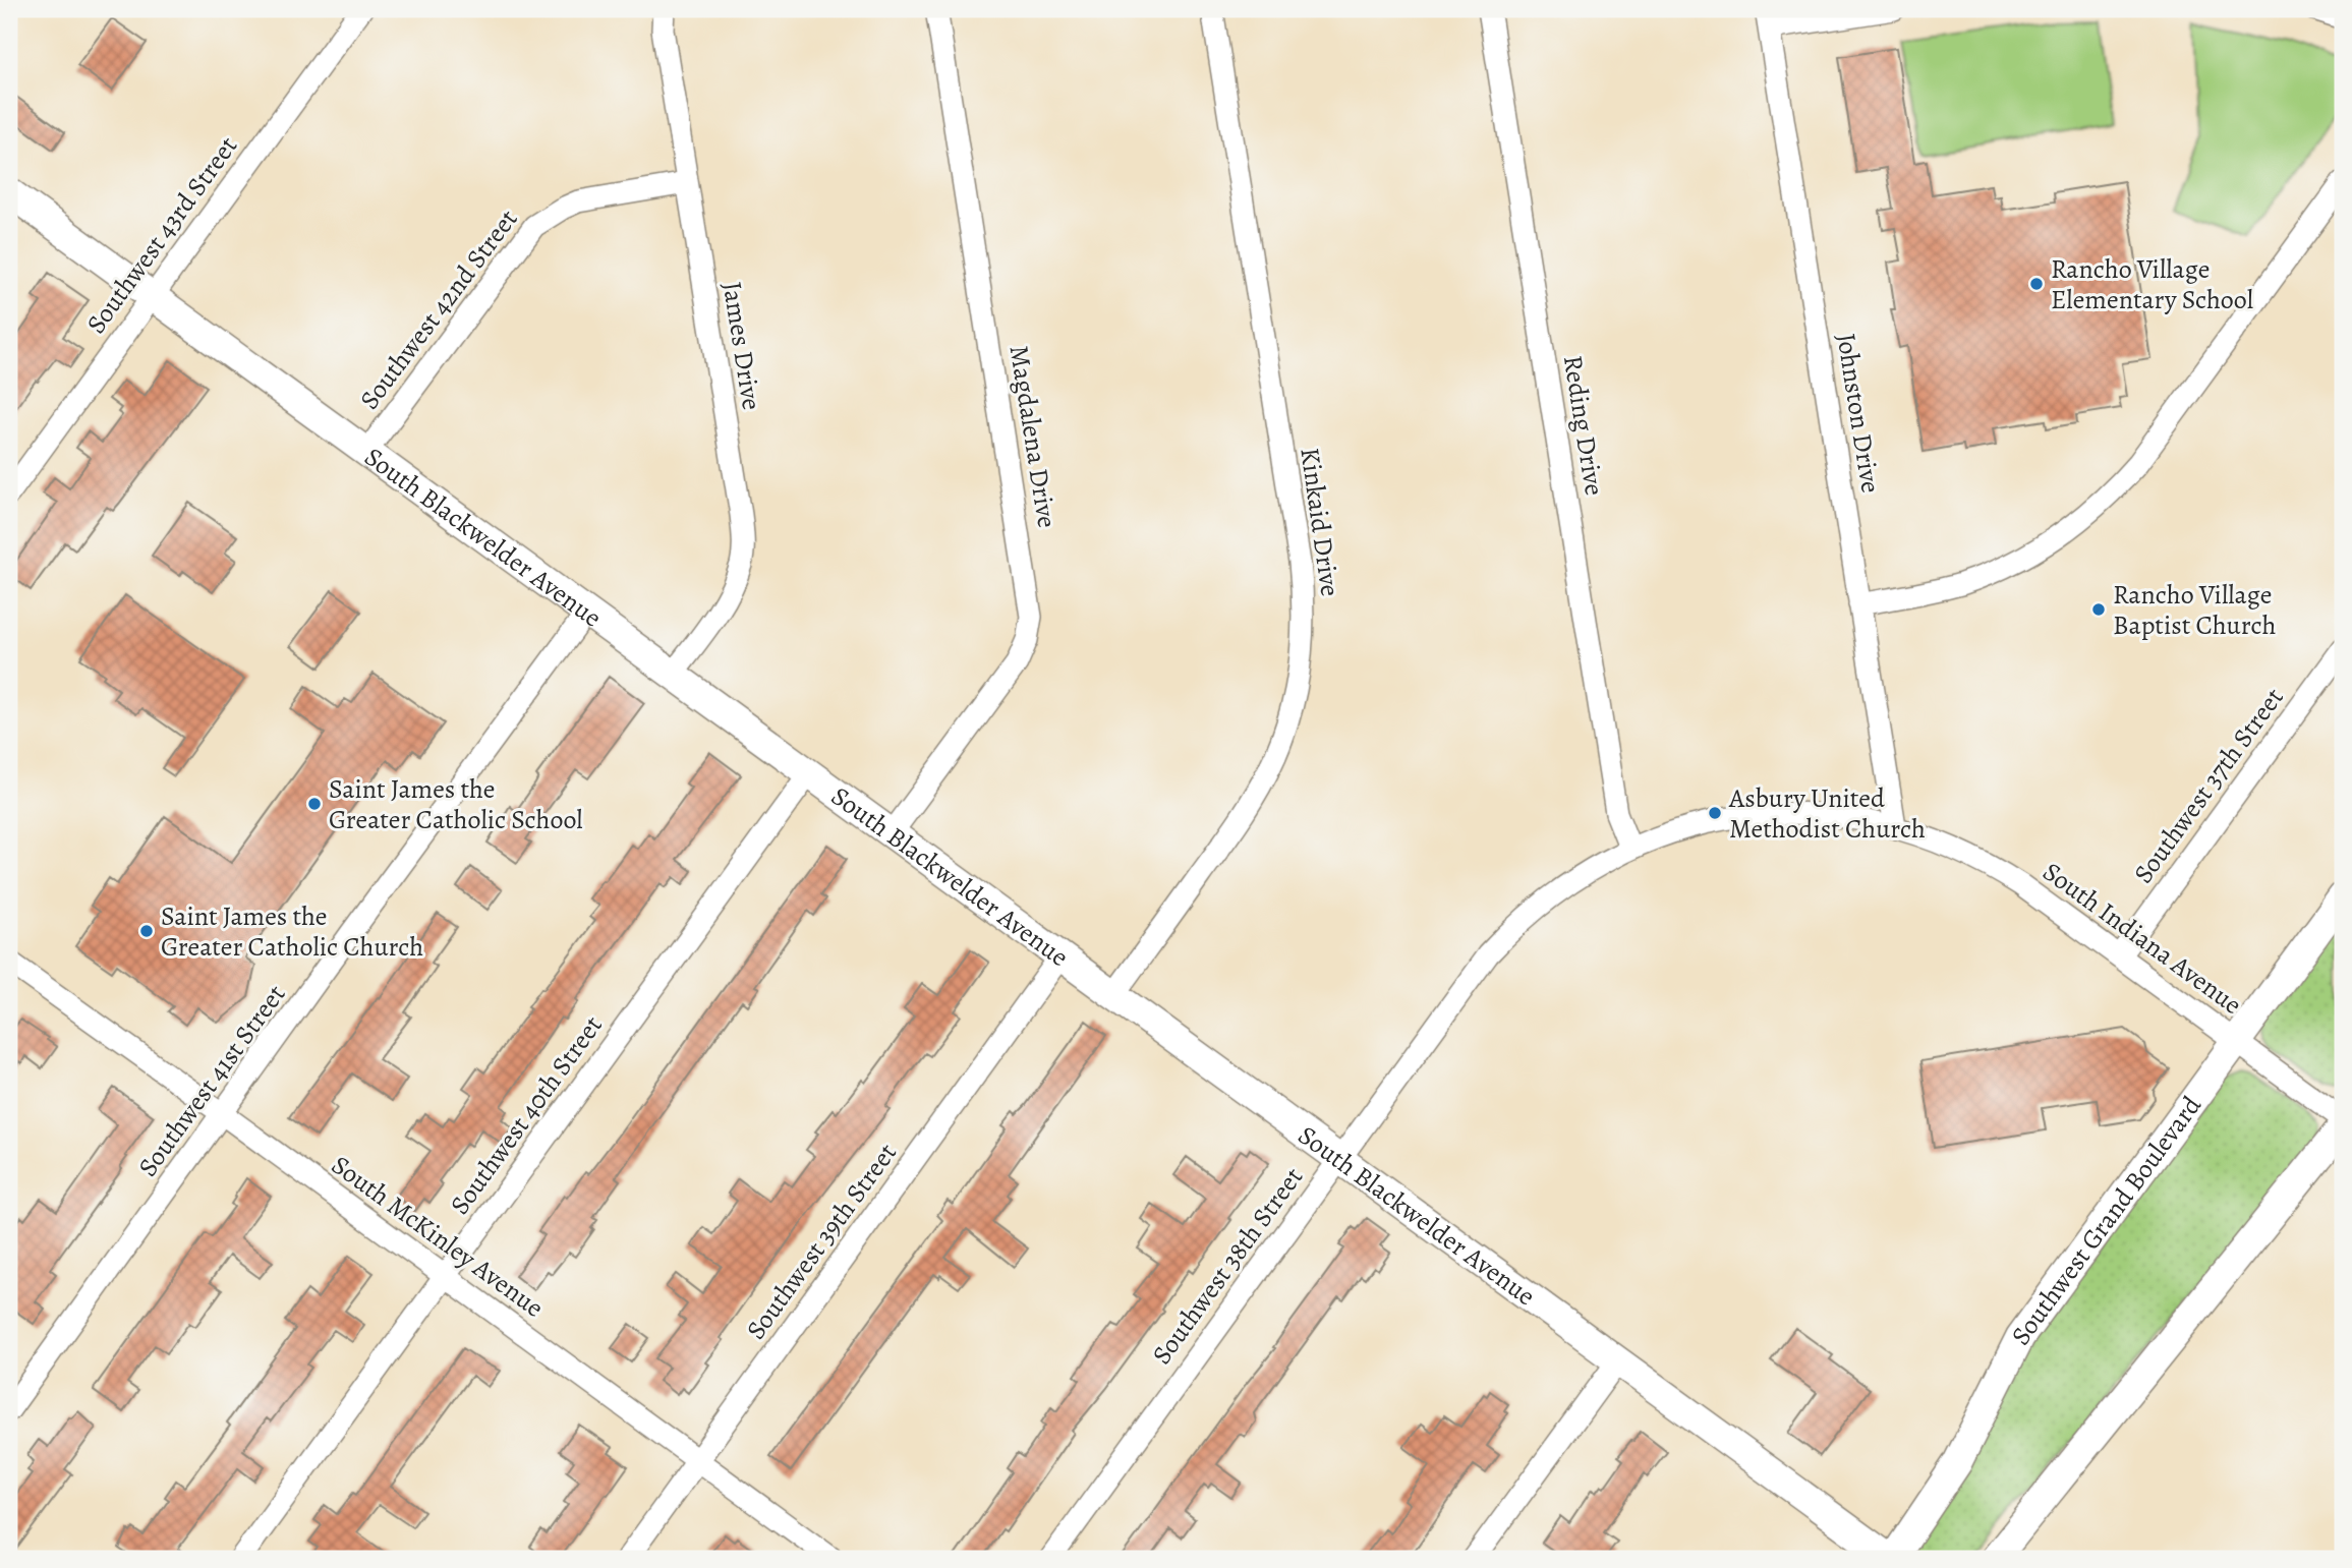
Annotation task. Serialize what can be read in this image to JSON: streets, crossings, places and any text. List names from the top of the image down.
{
  "streets": {
    "street": [
      "Southwest 43rd Street",
      "Southwest 42nd Street",
      "James Drive",
      "Johnston Drive",
      "Reding Drive",
      "Magdalena Drive",
      "Kinkaid Drive",
      "South Blackwelder Avenue",
      "Southwest 37th Street",
      "South Indiana Avenue",
      "Southwest 41st Street",
      "Southwest 40th Street",
      "Southwest Grand Boulevard",
      "South McKinley Avenue",
      "Southwest 39th Street",
      "Southwest 38th Street"
    ]
  },
  "crossings": [
    ["Southwest 43rd Street", "South Blackwelder Avenue"],
    ["Southwest 42nd Street", "James Drive"],
    ["Southwest 42nd Street", "South Blackwelder Avenue"],
    ["James Drive", "South Blackwelder Avenue"],
    ["Johnston Drive", "South Indiana Avenue"],
    ["Johnston Drive", "Southwest 38th Street"],
    ["Reding Drive", "Southwest 38th Street"],
    ["Magdalena Drive", "South Blackwelder Avenue"],
    ["Kinkaid Drive", "South Blackwelder Avenue"],
    ["South Blackwelder Avenue", "Southwest 41st Street"],
    ["South Blackwelder Avenue", "Southwest 40th Street"],
    ["South Blackwelder Avenue", "Southwest Grand Boulevard"],
    ["South Blackwelder Avenue", "Southwest 39th Street"],
    ["South Blackwelder Avenue", "Southwest 38th Street"],
    ["Southwest 37th Street", "South Indiana Avenue"],
    ["South Indiana Avenue", "Southwest Grand Boulevard"],
    ["South Indiana Avenue", "Southwest 38th Street"],
    ["Southwest 41st Street", "South McKinley Avenue"],
    ["Southwest 40th Street", "South McKinley Avenue"],
    ["South McKinley Avenue", "Southwest 39th Street"]
  ],
  "places": [
    "Rancho Village Elementary School",
    "Rancho Village Baptist Church",
    "Saint James the Greater Catholic School",
    "Asbury United Methodist Church",
    "Saint James the Greater Catholic Church"
  ]
}
